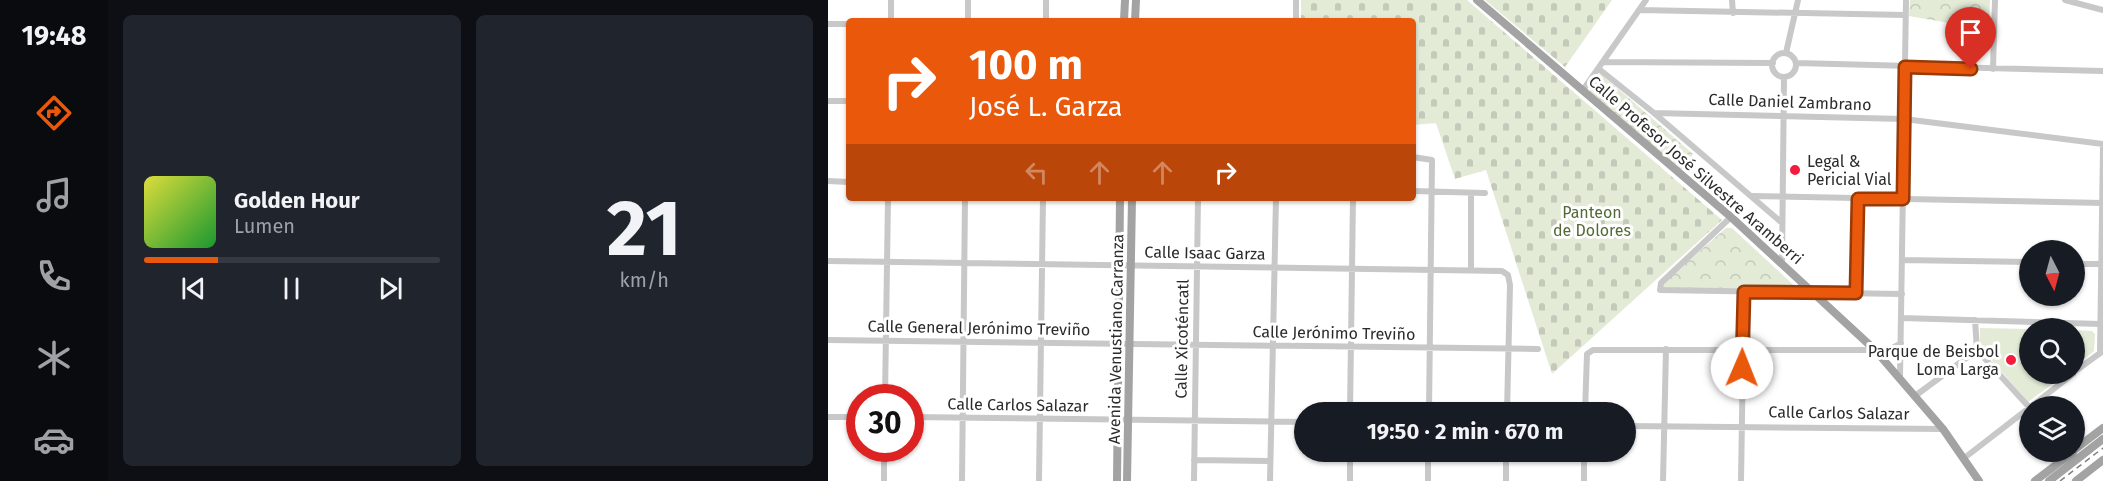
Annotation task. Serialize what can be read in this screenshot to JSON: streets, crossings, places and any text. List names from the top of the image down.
{
  "streets": {
    "main road": ["Calle Profesor José Silvestre Aramberri", "Avenida Venustiano Carranza"],
    "street": [
      "Calle Daniel Zambrano",
      "Calle Isaac Garza",
      "Calle General Jerónimo Treviño",
      "Calle Jerónimo Treviño",
      "Calle Xicoténcatl",
      "Calle Carlos Salazar"
    ]
  },
  "crossings": [
    ["Calle Profesor José Silvestre Aramberri", "Calle Carlos Salazar"],
    ["Calle Isaac Garza", "Calle Jerónimo Treviño"],
    ["Calle Isaac Garza", "Avenida Venustiano Carranza"],
    ["Calle Isaac Garza", "Calle Xicoténcatl"],
    ["Calle General Jerónimo Treviño", "Calle Jerónimo Treviño"],
    ["Calle General Jerónimo Treviño", "Avenida Venustiano Carranza"],
    ["Calle Jerónimo Treviño", "Avenida Venustiano Carranza"],
    ["Calle Jerónimo Treviño", "Calle Xicoténcatl"],
    ["Avenida Venustiano Carranza", "Calle Carlos Salazar"],
    ["Calle Xicoténcatl", "Calle Carlos Salazar"]
  ],
  "parks": ["Panteon de Dolores"],
  "places": ["Legal & Pericial Vial", "Parque de Beisbol Loma Larga"],
  "north": "bottom",
  "page": {
    "tabs": "19:48",
    "tile": ["21", "km/h"],
    "turn": ["100 m", "José L. Garza"],
    "song": ["Golden Hour", "Lumen"],
    "limit": "30",
    "trip": "19:50 · 2 min · 670 m"
  }
}
